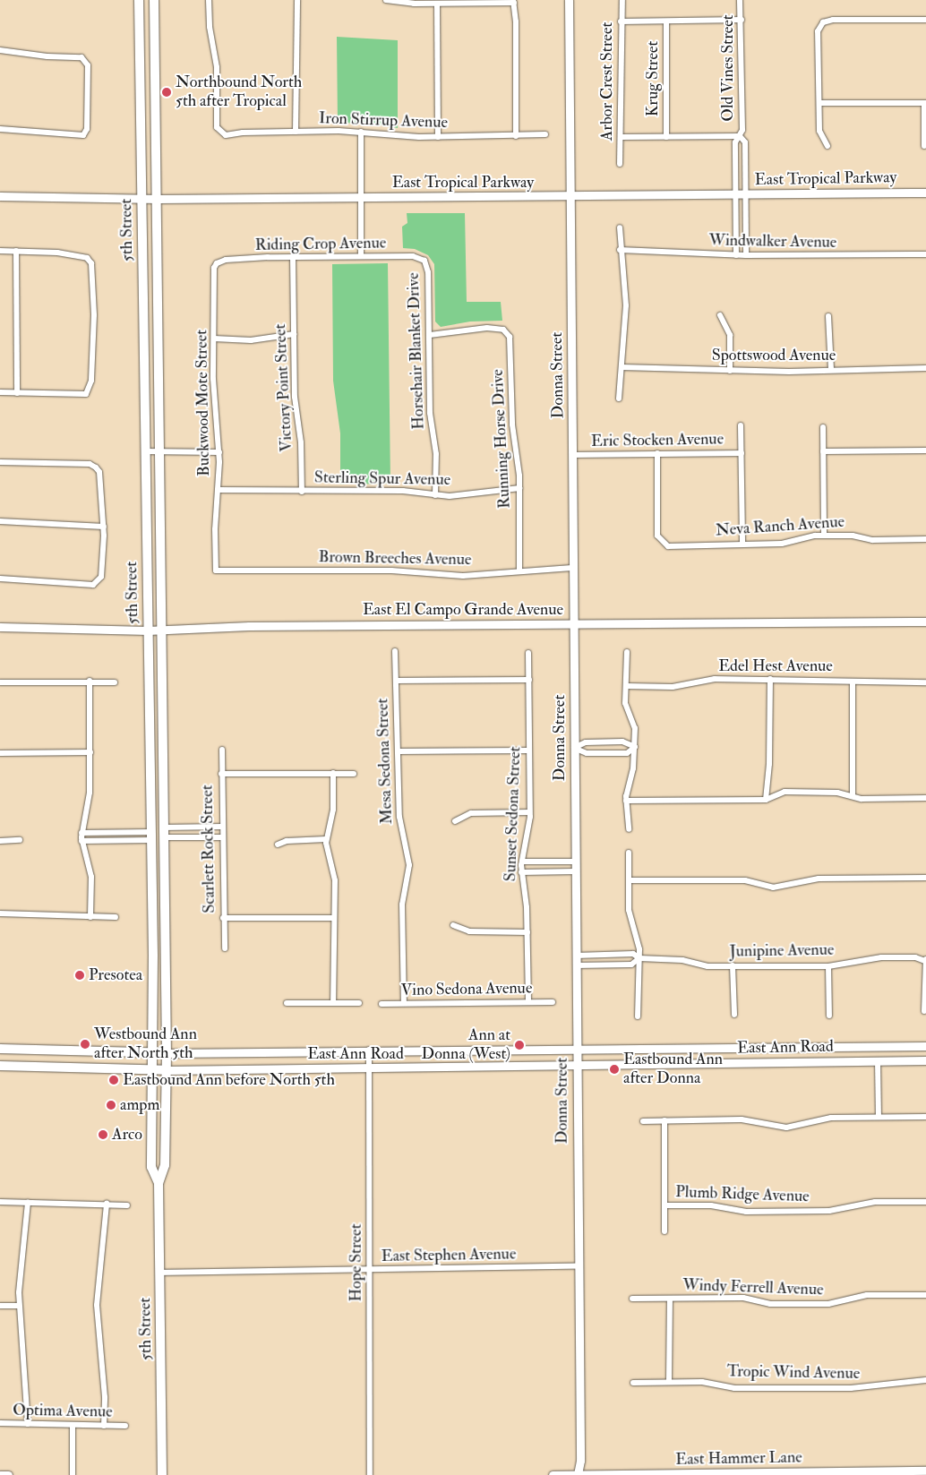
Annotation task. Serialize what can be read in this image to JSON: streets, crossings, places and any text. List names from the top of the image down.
{
  "streets": {
    "main road": ["5th Street", "East Ann Road"],
    "street": [
      "Old Vines Street",
      "Krug Street",
      "Arbor Crest Street",
      "Iron Stirrup Avenue",
      "East Tropical Parkway",
      "Windwalker Avenue",
      "Riding Crop Avenue",
      "Horsehair Blanket Drive",
      "Spottswood Avenue",
      "Donna Street",
      "Victory Point Street",
      "Buckwood Mote Street",
      "Running Horse Drive",
      "Eric Stocken Avenue",
      "Sterling Spur Avenue",
      "Neva Ranch Avenue",
      "Brown Breeches Avenue",
      "East El Campo Grande Avenue",
      "Edel Hest Avenue",
      "Mesa Sedona Street",
      "Sunset Sedona Street",
      "Scarlett Rock Street",
      "Junipine Avenue",
      "Vino Sedona Avenue",
      "Plumb Ridge Avenue",
      "East Stephen Avenue",
      "Hope Street",
      "Windy Ferrell Avenue",
      "Tropic Wind Avenue",
      "Optima Avenue",
      "East Hammer Lane"
    ]
  },
  "crossings": [
    ["Old Vines Street", "East Tropical Parkway"],
    ["Old Vines Street", "Windwalker Avenue"],
    ["East Tropical Parkway", "5th Street"],
    ["East Tropical Parkway", "Donna Street"],
    ["5th Street", "East El Campo Grande Avenue"],
    ["5th Street", "East Ann Road"],
    ["5th Street", "East Stephen Avenue"],
    ["Riding Crop Avenue", "Horsehair Blanket Drive"],
    ["Riding Crop Avenue", "Victory Point Street"],
    ["Riding Crop Avenue", "Buckwood Mote Street"],
    ["Horsehair Blanket Drive", "Running Horse Drive"],
    ["Horsehair Blanket Drive", "Sterling Spur Avenue"],
    ["Donna Street", "Eric Stocken Avenue"],
    ["Donna Street", "Brown Breeches Avenue"],
    ["Donna Street", "East El Campo Grande Avenue"],
    ["Donna Street", "Junipine Avenue"],
    ["Donna Street", "East Ann Road"],
    ["Donna Street", "East Stephen Avenue"],
    ["Donna Street", "East Hammer Lane"],
    ["Victory Point Street", "Sterling Spur Avenue"],
    ["Buckwood Mote Street", "Sterling Spur Avenue"],
    ["Buckwood Mote Street", "Brown Breeches Avenue"],
    ["Running Horse Drive", "Sterling Spur Avenue"],
    ["Running Horse Drive", "Brown Breeches Avenue"],
    ["Eric Stocken Avenue", "Neva Ranch Avenue"],
    ["Mesa Sedona Street", "Vino Sedona Avenue"],
    ["Sunset Sedona Street", "Vino Sedona Avenue"],
    ["East Ann Road", "Hope Street"],
    ["East Stephen Avenue", "Hope Street"]
  ],
  "places": [
    "Northbound North 5th after Tropical",
    "Presotea",
    "Westbound Ann after North 5th",
    "Ann at Donna (West)",
    "Eastbound Ann after Donna",
    "Eastbound Ann before North 5th",
    "ampm",
    "Arco"
  ]
}
